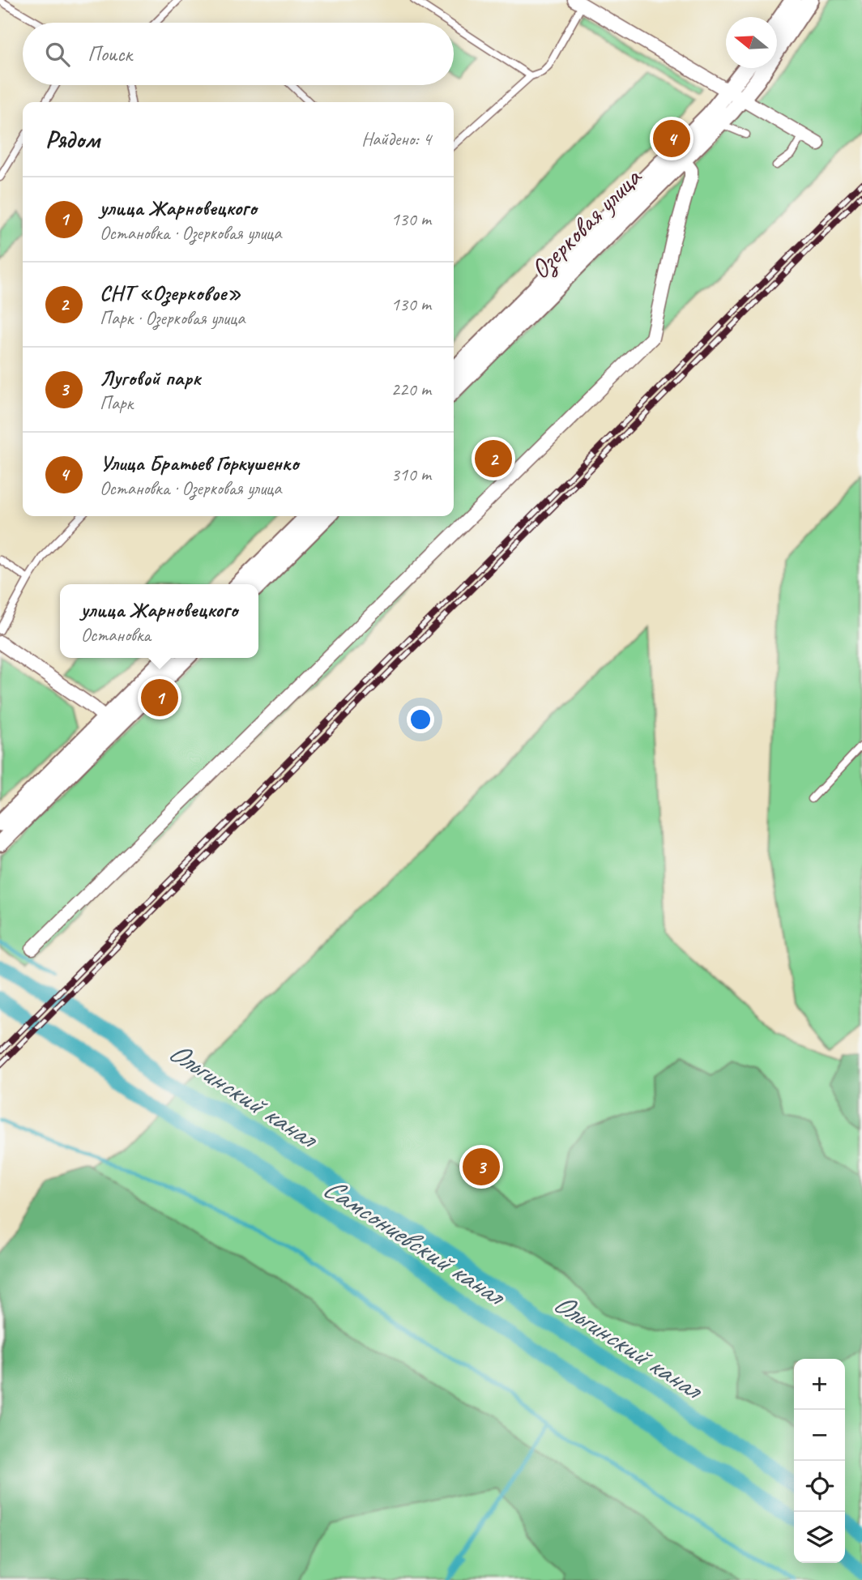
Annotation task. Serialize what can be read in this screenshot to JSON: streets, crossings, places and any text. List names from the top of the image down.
{
  "streets": {
    "street": ["Озерковая улица"]
  },
  "water": ["Ольгинский канал", "Самсониевский канал"],
  "north": "left",
  "page": {
    "search": "Поиск",
    "heading": ["Рядом", "Найдено: 4"],
    "pins": [
      "4",
      "2",
      "1",
      "3"
    ],
    "list": [
      {
        "mark": "1",
        "name": "улица Жарновецкого",
        "note": "Остановка · Озерковая улица",
        "value": "130 m"
      },
      {
        "mark": "2",
        "name": "СНТ «Озерковое»",
        "note": "Парк · Озерковая улица",
        "value": "130 m"
      },
      {
        "mark": "3",
        "name": "Луговой парк",
        "note": "Парк",
        "value": "220 m"
      },
      {
        "mark": "4",
        "name": "Улица Братьев Горкушенко",
        "note": "Остановка · Озерковая улица",
        "value": "310 m"
      }
    ],
    "popup": ["улица Жарновецкого", "Остановка"],
    "map_buttons": ["+", "−"]
  }
}
